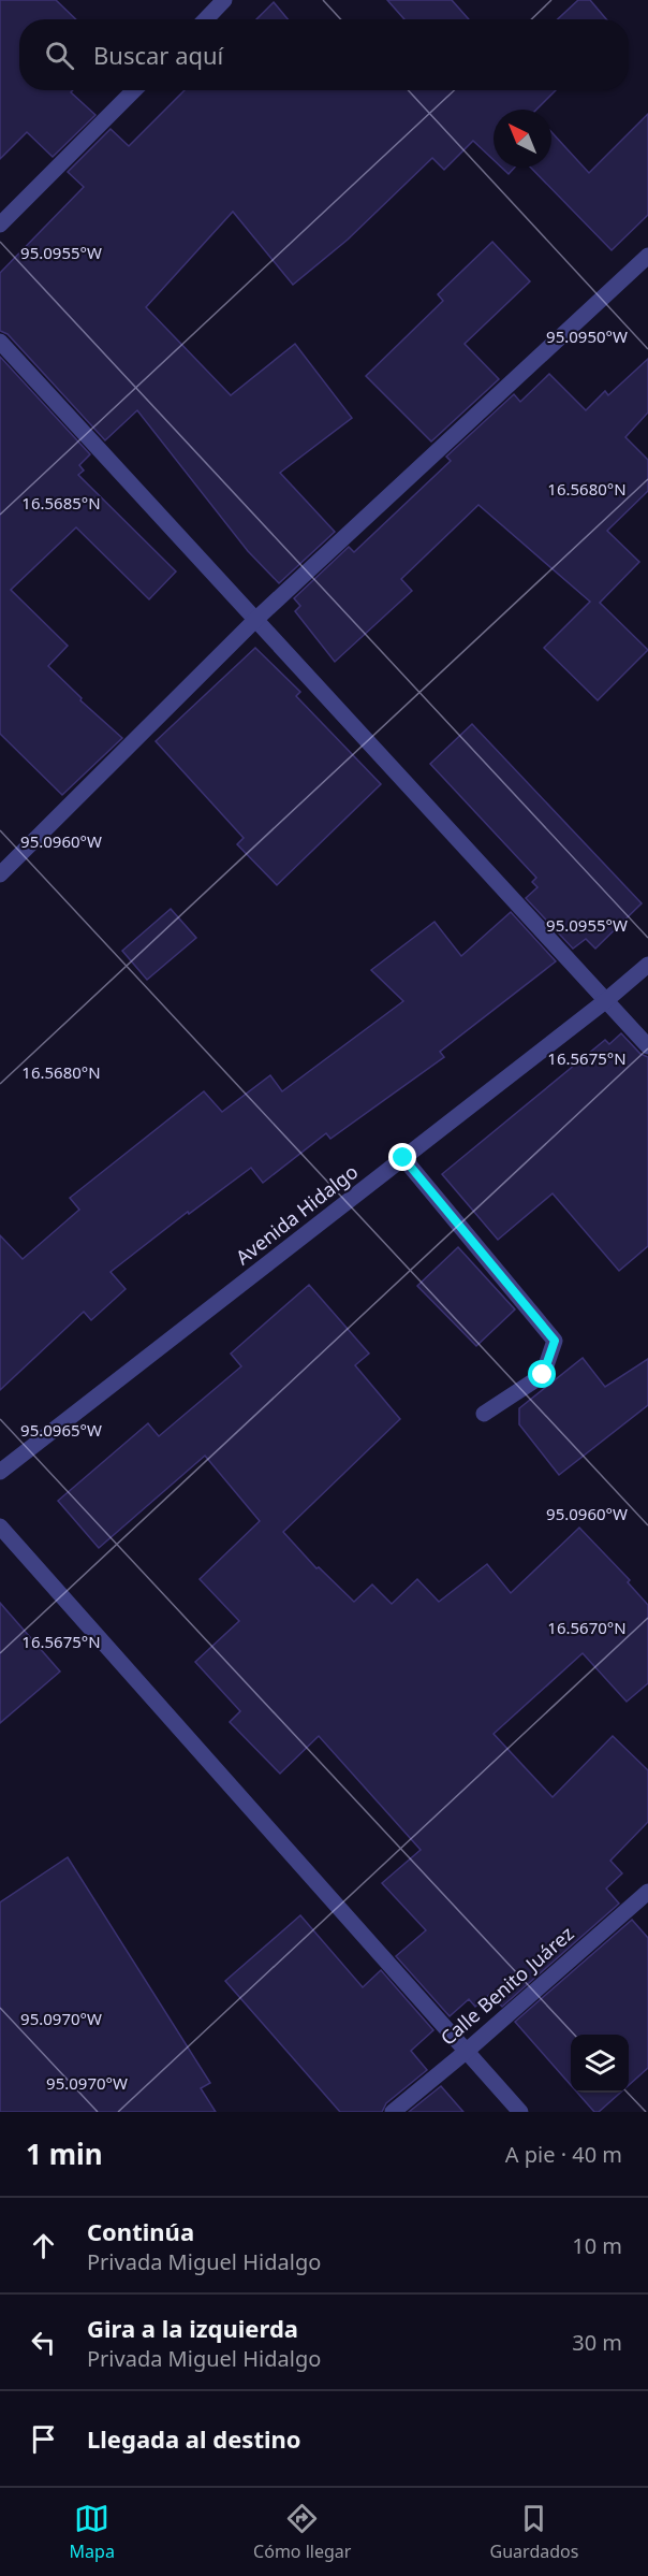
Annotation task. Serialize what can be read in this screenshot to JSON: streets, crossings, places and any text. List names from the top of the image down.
{
  "streets": {
    "street": ["Avenida Hidalgo", "Calle Benito Juárez"]
  },
  "north": "top left",
  "page": {
    "search": "Buscar aquí",
    "heading": ["1 min", "A pie · 40 m"],
    "list": [
      ["Continúa", "Privada Miguel Hidalgo", "10 m"],
      ["Gira a la izquierda", "Privada Miguel Hidalgo", "30 m"],
      "Llegada al destino"
    ],
    "nav": ["Mapa", "Cómo llegar", "Guardados"]
  },
  "coordinates": [
    "95.0955°W",
    "95.0950°W",
    "16.5680°N",
    "16.5685°N",
    "95.0960°W",
    "16.5675°N",
    "95.0965°W",
    "16.5670°N",
    "95.0970°W"
  ]
}
